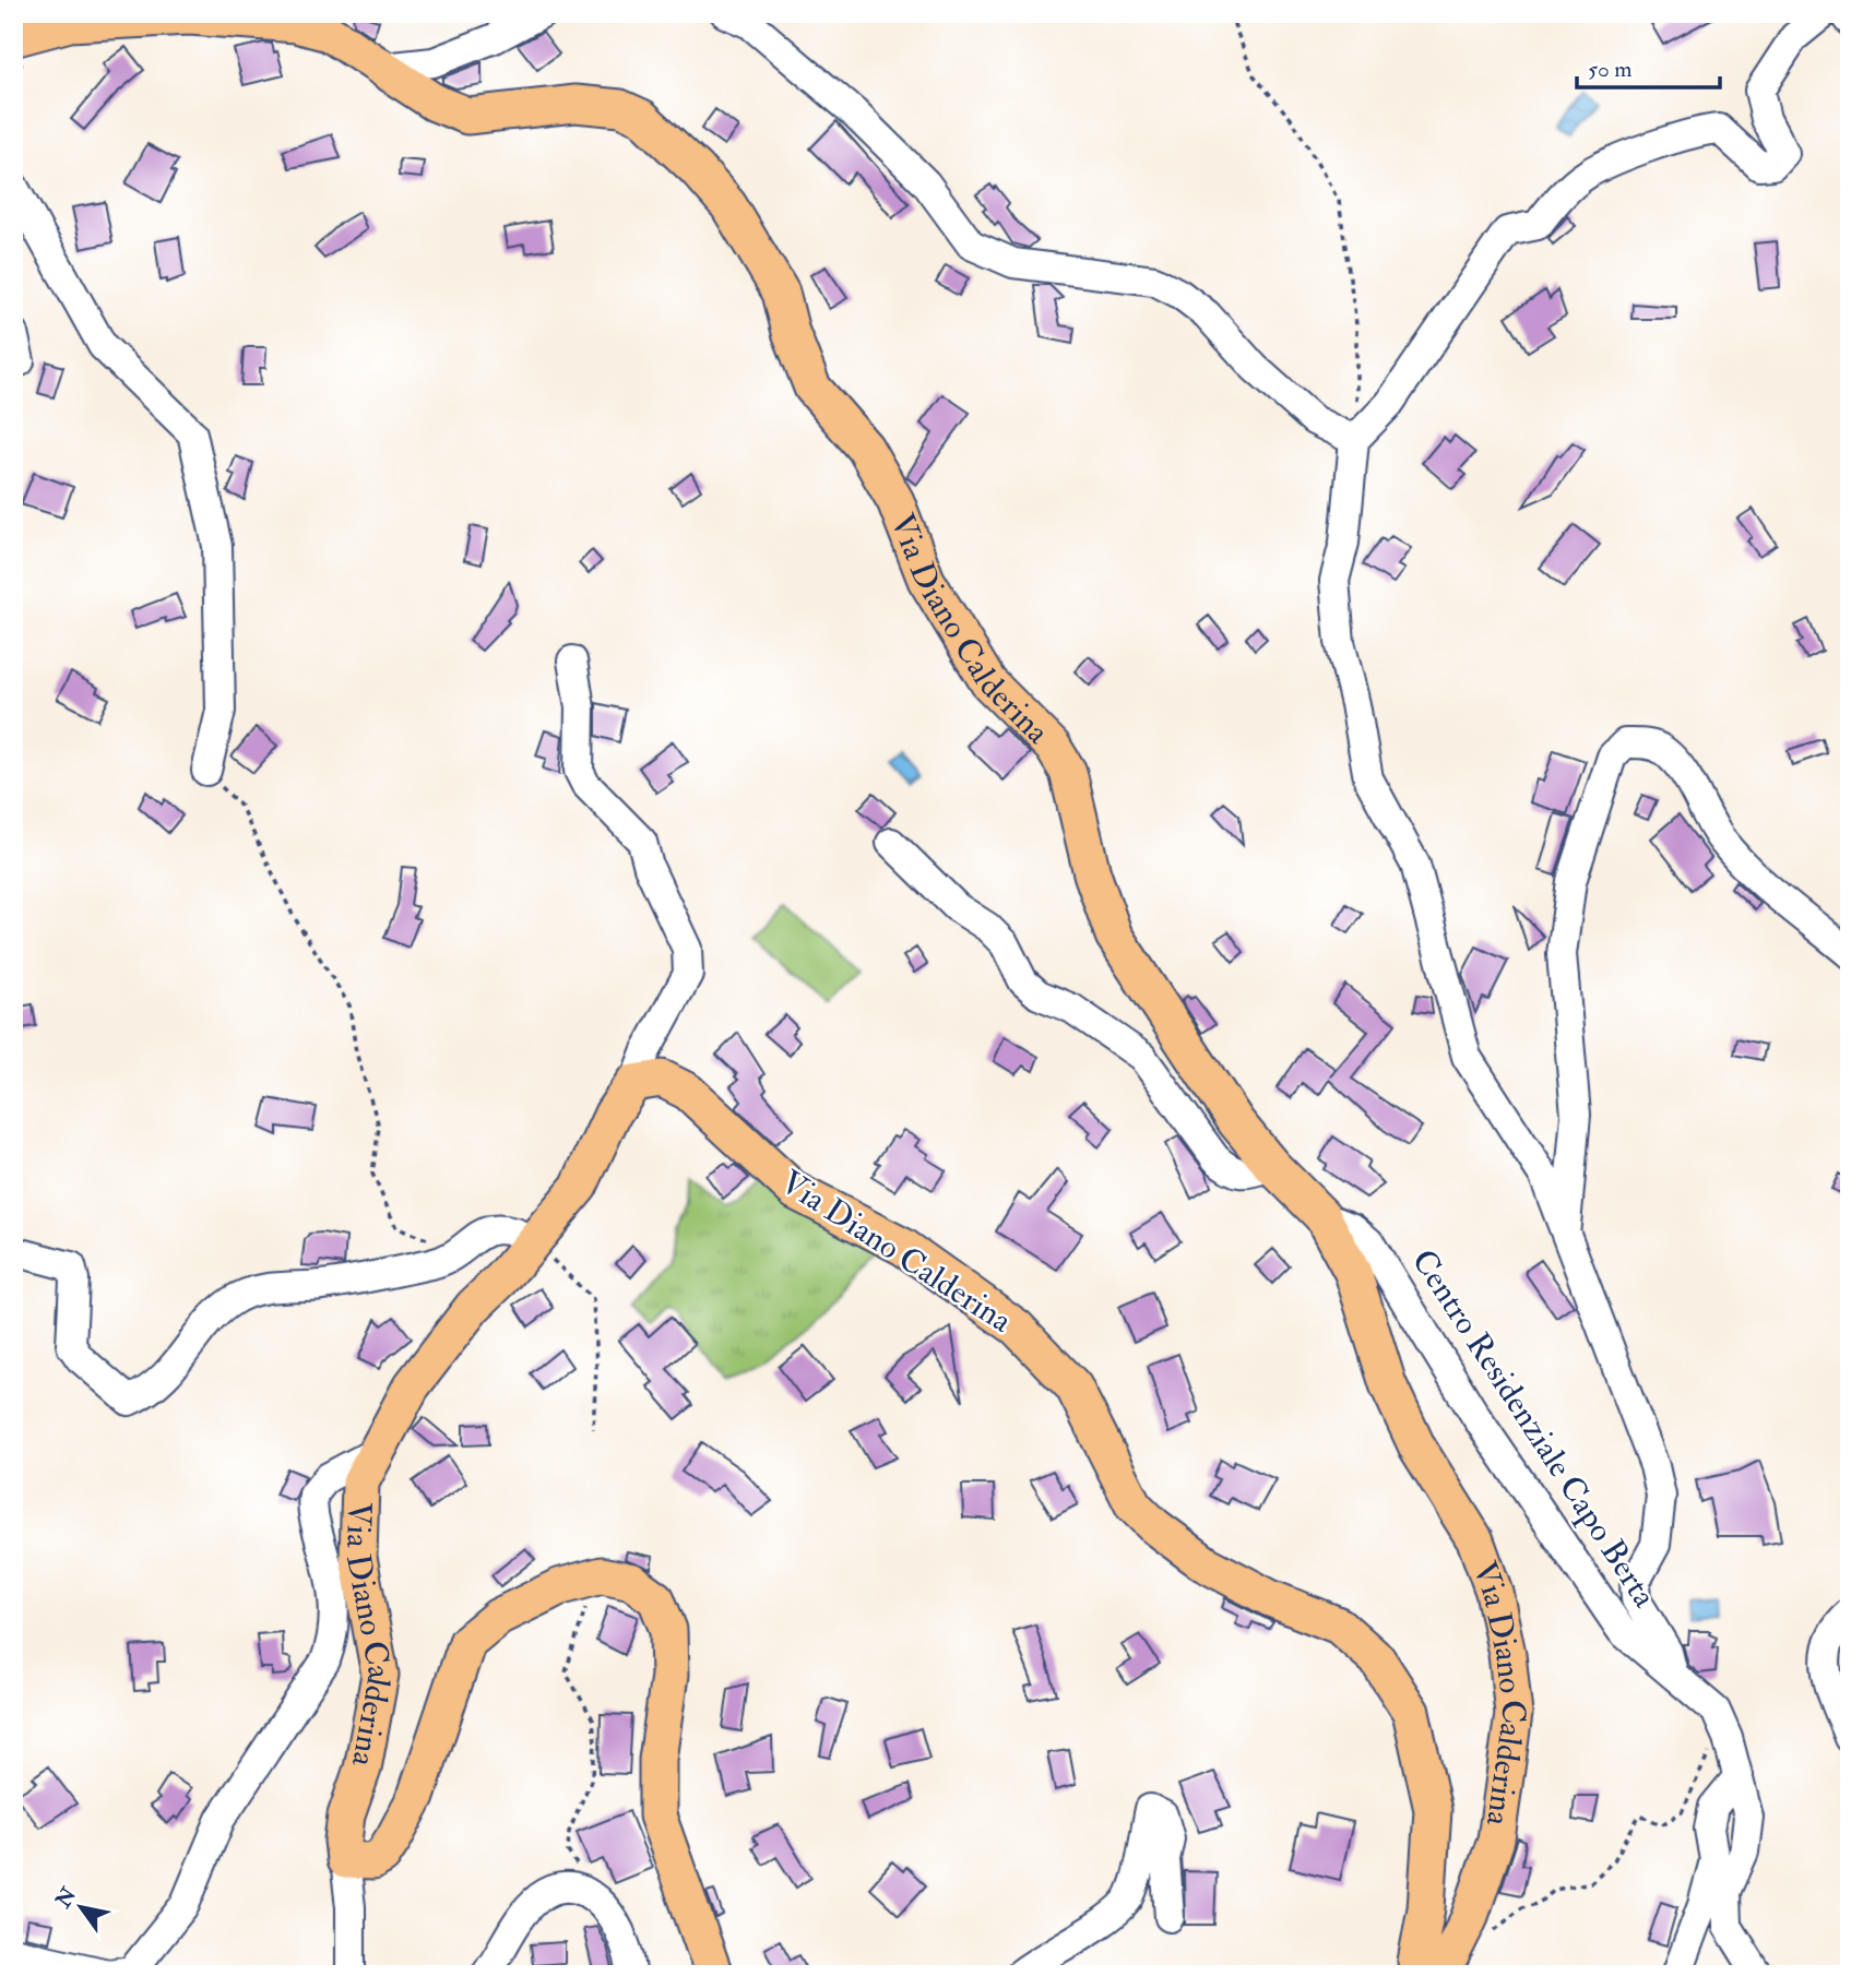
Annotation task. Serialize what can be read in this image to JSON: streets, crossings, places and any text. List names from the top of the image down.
{
  "streets": {
    "main road": ["Via Diano Calderina"],
    "street": ["Centro Residenziale Capo Berta"]
  },
  "crossings": [
    ["Via Diano Calderina", "Centro Residenziale Capo Berta"]
  ],
  "scale_bar": "50 m",
  "north": "top left"
}
